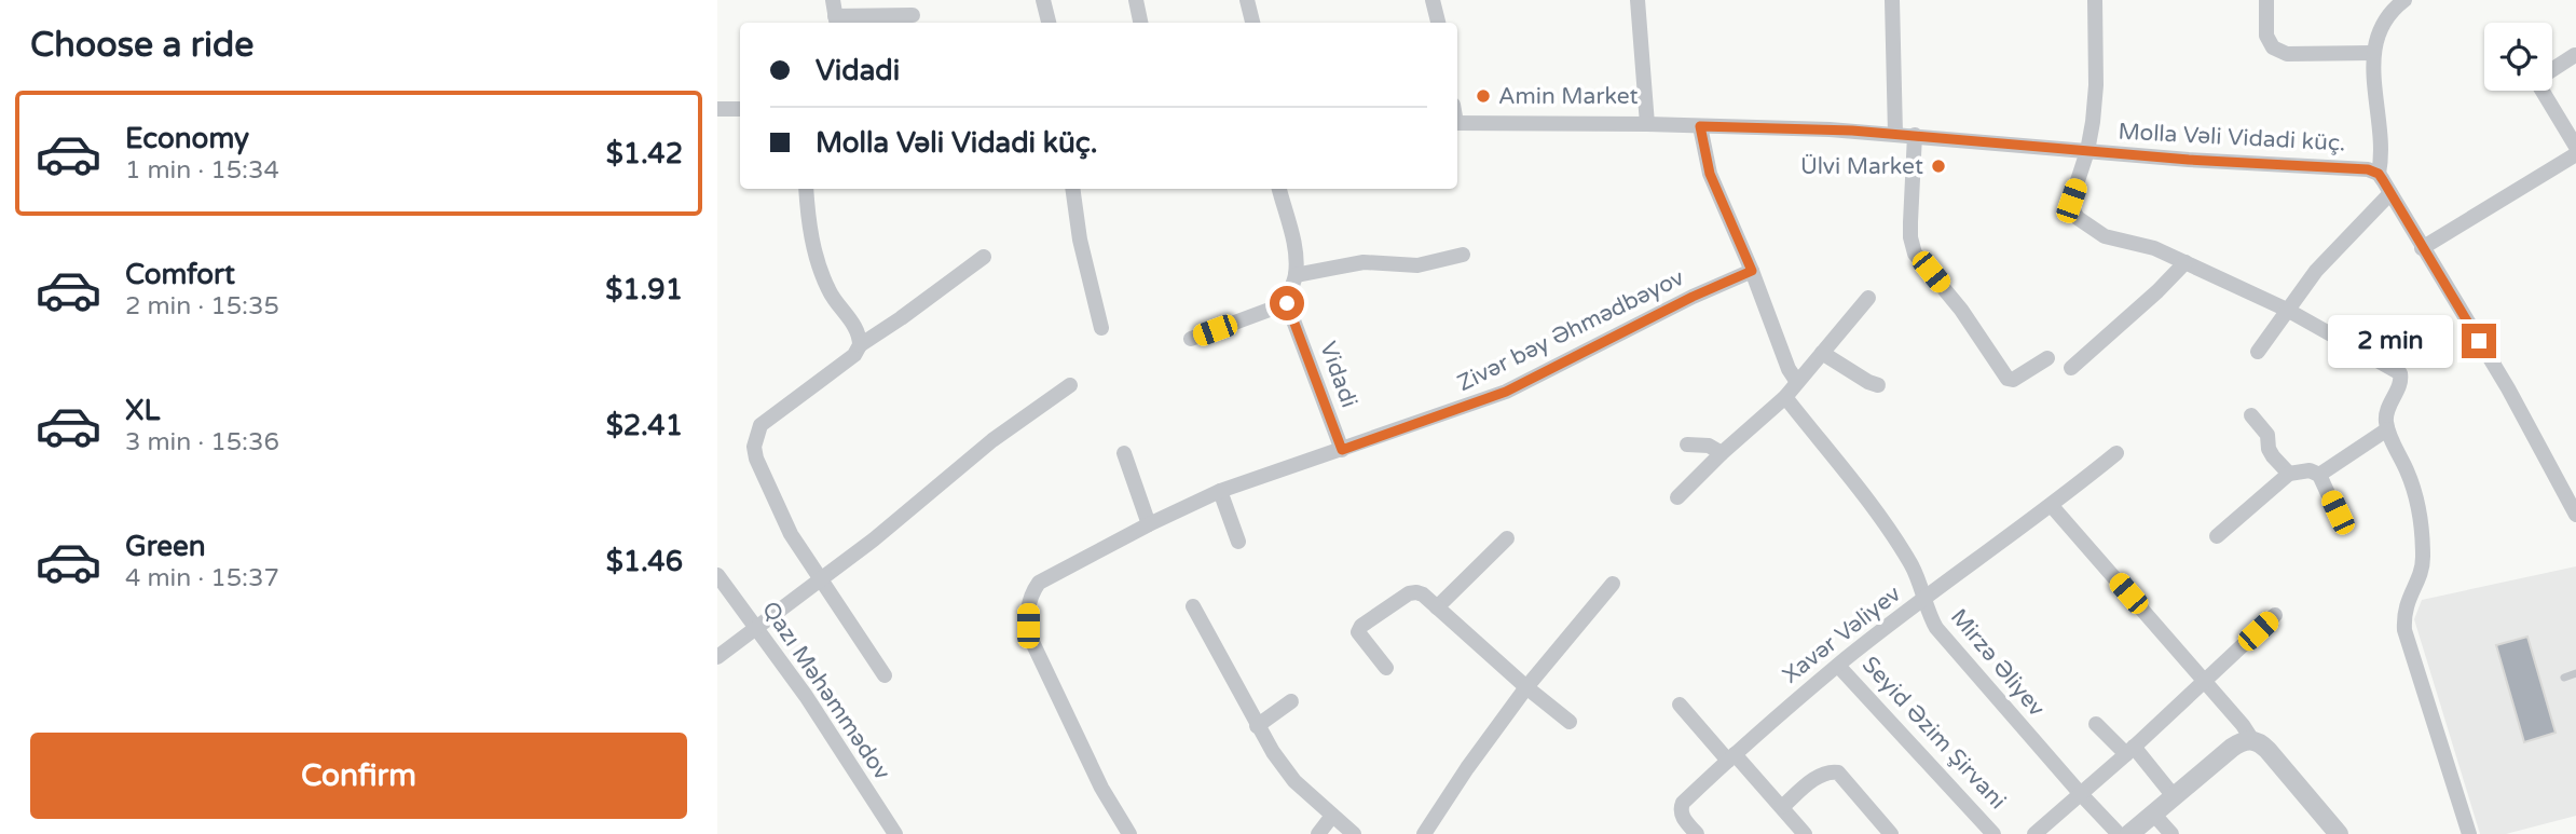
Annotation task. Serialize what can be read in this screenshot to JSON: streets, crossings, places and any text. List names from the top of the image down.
{
  "streets": {
    "street": [
      "Molla Vəli Vidadi küç.",
      "Zivər bəy Əhmədbəyov",
      "Vidadi",
      "Xavər Vəliyev",
      "Mirzə Əliyev",
      "Qazı Məhəmmədov",
      "Seyid Əzim Şirvani"
    ]
  },
  "crossings": [
    ["Zivər bəy Əhmədbəyov", "Vidadi"],
    ["Xavər Vəliyev", "Mirzə Əliyev"],
    ["Xavər Vəliyev", "Seyid Əzim Şirvani"]
  ],
  "places": ["Amin Market", "Ülvi Market"],
  "page": {
    "heading": "Choose a ride",
    "banner": ["Vidadi", "Molla Vəli Vidadi küç."],
    "list": [
      {
        "name": "Economy",
        "note": "1 min · 15:34",
        "value": "$1.42"
      },
      {
        "name": "Comfort",
        "note": "2 min · 15:35",
        "value": "$1.91"
      },
      {
        "name": "XL",
        "note": "3 min · 15:36",
        "value": "$2.41"
      },
      {
        "name": "Green",
        "note": "4 min · 15:37",
        "value": "$1.46"
      }
    ],
    "bubble": "2 min",
    "buttons": "Confirm"
  }
}
